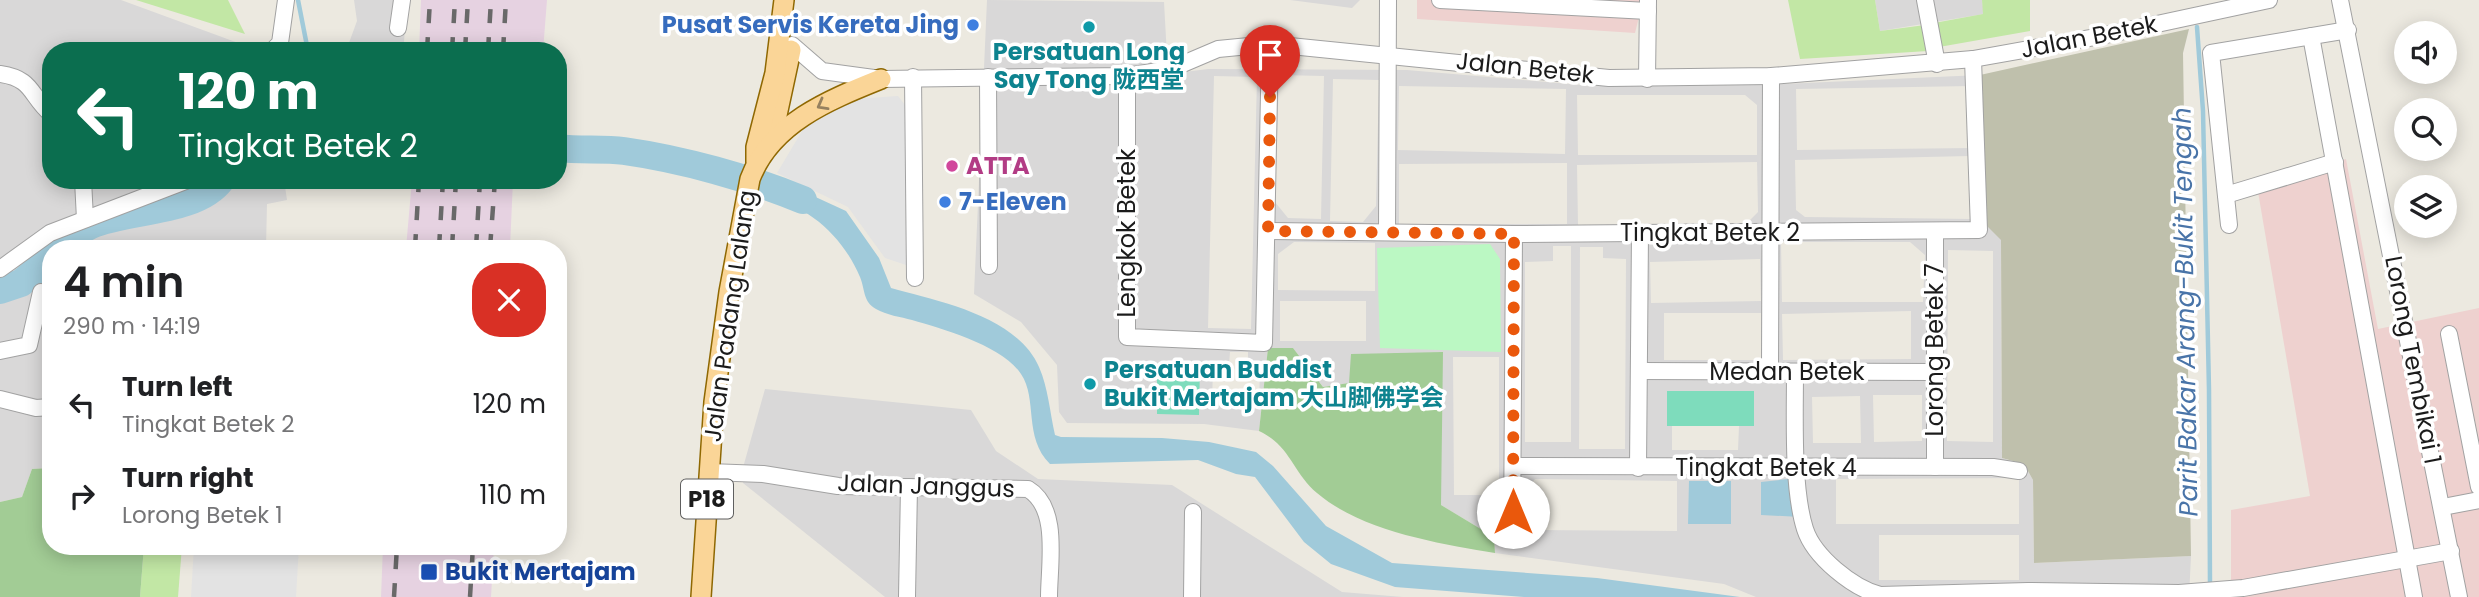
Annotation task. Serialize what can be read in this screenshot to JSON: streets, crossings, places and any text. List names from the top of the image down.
{
  "streets": {
    "main road": ["Jalan Padang Lalang", "P18"],
    "street": [
      "Jalan Betek",
      "Lengkok Betek",
      "Tingkat Betek 2",
      "Lorong Betek 7",
      "Lorong Tembikai 1",
      "Medan Betek",
      "Tingkat Betek 4",
      "Jalan Janggus"
    ]
  },
  "crossings": [
    ["Jalan Betek", "Lengkok Betek"],
    ["Jalan Betek", "Tingkat Betek 2"],
    ["Jalan Betek", "Jalan Padang Lalang"],
    ["Jalan Betek", "P18"],
    ["Lengkok Betek", "Tingkat Betek 2"],
    ["Tingkat Betek 2", "Lorong Betek 7"],
    ["Jalan Padang Lalang", "Jalan Janggus"],
    ["Jalan Padang Lalang", "P18"],
    ["Lorong Betek 7", "Medan Betek"],
    ["Lorong Betek 7", "Tingkat Betek 4"]
  ],
  "water": ["Parit Bakar Arang-Bukit Tengah"],
  "places": {
    "other": [
      "Pusat Servis Kereta Jing",
      "Persatuan Long Say Tong 陇西堂",
      "ATTA",
      "7-Eleven",
      "Persatuan Buddist Bukit Mertajam 大山脚佛学会"
    ],
    "transit": ["Bukit Mertajam"]
  },
  "page": {
    "turn": ["120 m", "Tingkat Betek 2"],
    "heading": ["4 min", "290 m · 14:19"],
    "list": [
      {
        "name": "Turn left",
        "note": "Tingkat Betek 2",
        "value": "120 m"
      },
      {
        "name": "Turn right",
        "note": "Lorong Betek 1",
        "value": "110 m"
      }
    ]
  }
}
